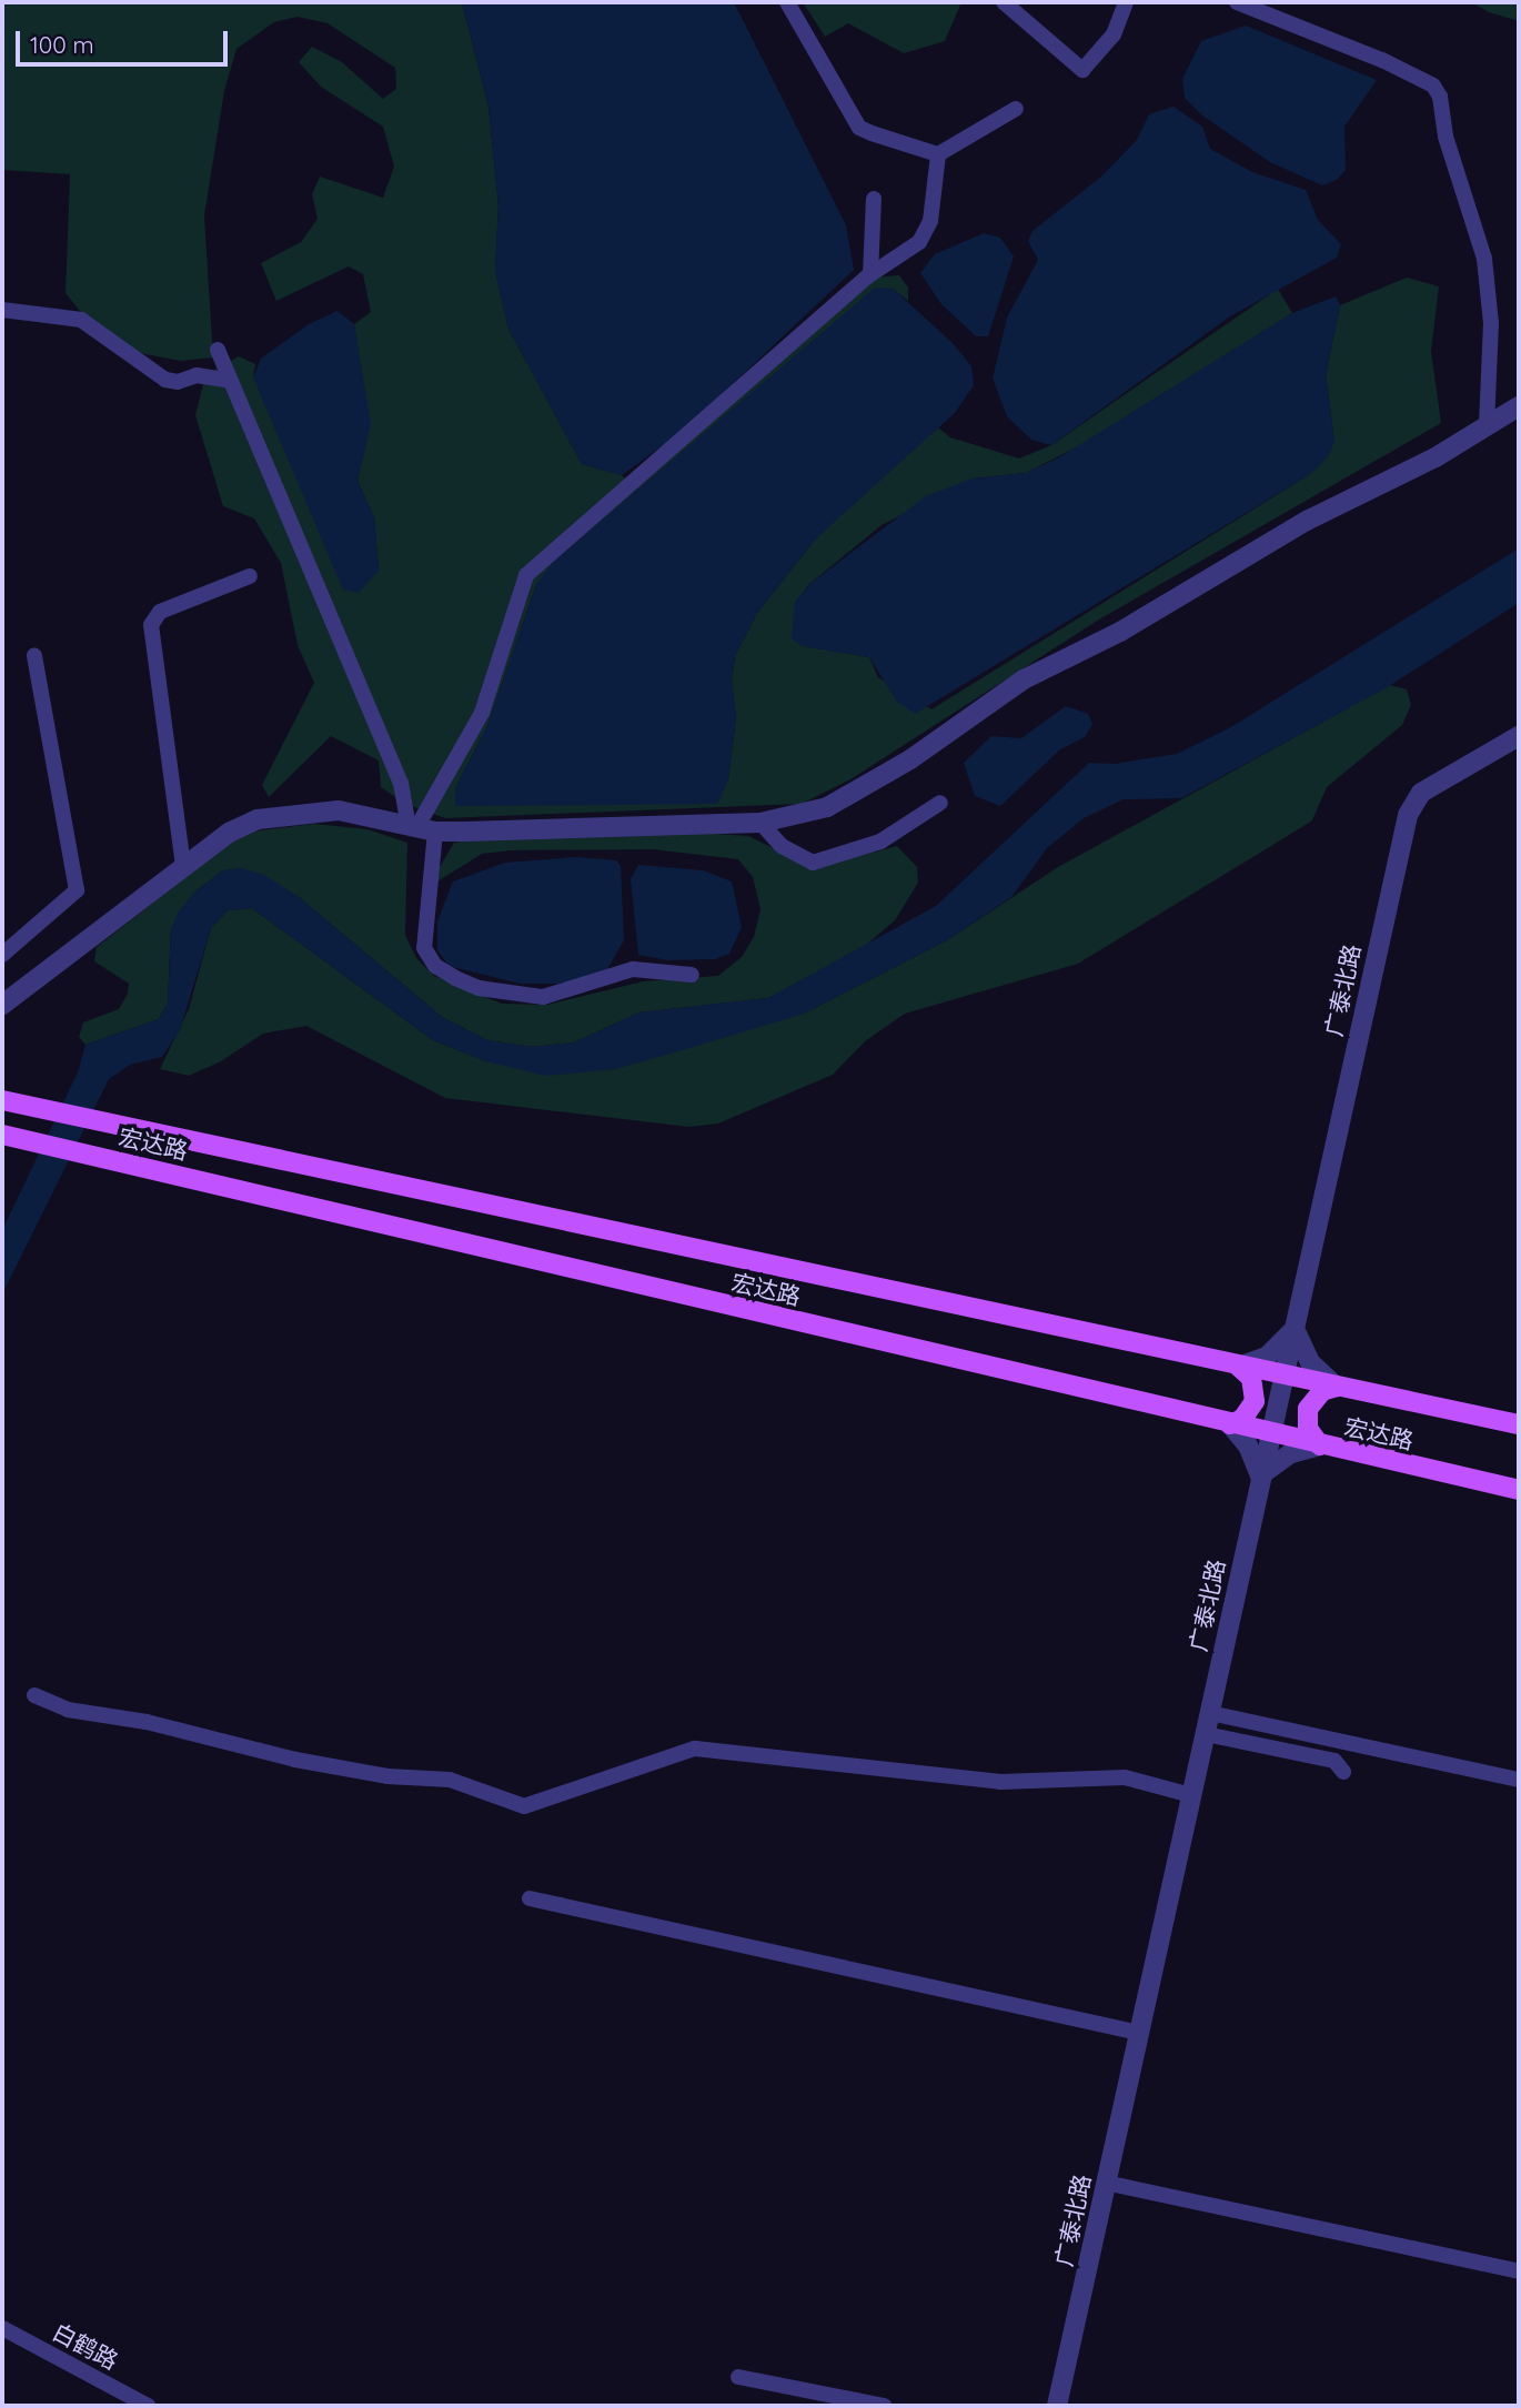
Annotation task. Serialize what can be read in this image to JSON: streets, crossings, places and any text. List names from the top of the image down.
{
  "streets": {
    "main road": ["宏达路"],
    "street": ["广泰北路", "白鹤路"]
  },
  "crossings": [
    ["广泰北路", "宏达路"]
  ],
  "scale_bar": "100 m"
}
